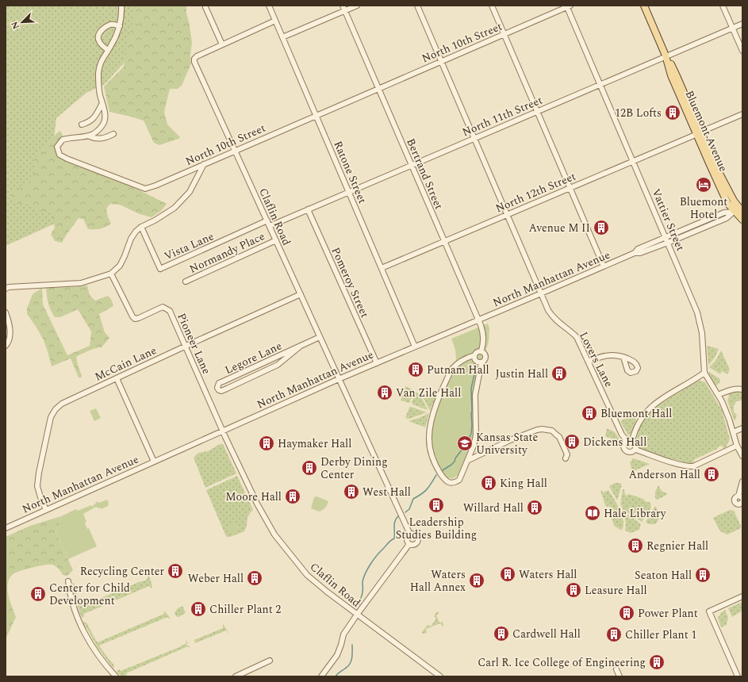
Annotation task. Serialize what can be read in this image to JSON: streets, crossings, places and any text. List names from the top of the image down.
{
  "streets": {
    "main road": ["Bluemont Avenue"],
    "street": [
      "North 10th Street",
      "North 11th Street",
      "Ratone Street",
      "Bertrand Street",
      "North 12th Street",
      "Claflin Road",
      "Vattier Street",
      "Vista Lane",
      "Normandy Place",
      "North Manhattan Avenue",
      "Pomeroy Street",
      "Pioneer Lane",
      "Legore Lane",
      "Lovers Lane",
      "McCain Lane"
    ]
  },
  "crossings": [
    ["North 10th Street", "Ratone Street"],
    ["North 10th Street", "Bertrand Street"],
    ["North 10th Street", "Claflin Road"],
    ["North 10th Street", "Vattier Street"],
    ["North 10th Street", "Lovers Lane"],
    ["North 11th Street", "Bluemont Avenue"],
    ["North 11th Street", "Ratone Street"],
    ["North 11th Street", "Bertrand Street"],
    ["North 11th Street", "Claflin Road"],
    ["North 11th Street", "Vattier Street"],
    ["North 11th Street", "Pomeroy Street"],
    ["North 11th Street", "Lovers Lane"],
    ["Bluemont Avenue", "North 12th Street"],
    ["Bluemont Avenue", "North Manhattan Avenue"],
    ["Ratone Street", "North 12th Street"],
    ["Ratone Street", "North Manhattan Avenue"],
    ["Bertrand Street", "North 12th Street"],
    ["Bertrand Street", "North Manhattan Avenue"],
    ["North 12th Street", "Vattier Street"],
    ["North 12th Street", "Lovers Lane"],
    ["Claflin Road", "Vista Lane"],
    ["Claflin Road", "Normandy Place"],
    ["Claflin Road", "North Manhattan Avenue"],
    ["Claflin Road", "Pioneer Lane"],
    ["Claflin Road", "Legore Lane"],
    ["Claflin Road", "McCain Lane"],
    ["Vattier Street", "North Manhattan Avenue"],
    ["North Manhattan Avenue", "Pomeroy Street"],
    ["North Manhattan Avenue", "Pioneer Lane"],
    ["North Manhattan Avenue", "Lovers Lane"],
    ["North Manhattan Avenue", "McCain Lane"],
    ["Pioneer Lane", "McCain Lane"]
  ],
  "places": {
    "building": [
      "12B Lofts",
      "Avenue M II",
      "Putnam Hall",
      "Justin Hall",
      "Van Zile Hall",
      "Bluemont Hall",
      "Dickens Hall",
      "Haymaker Hall",
      "Derby Dining Center",
      "Anderson Hall",
      "King Hall",
      "West Hall",
      "Moore Hall",
      "Leadership Studies Building",
      "Willard Hall",
      "Regnier Hall",
      "Recycling Center",
      "Waters Hall",
      "Seaton Hall",
      "Weber Hall",
      "Waters Hall Annex",
      "Leasure Hall",
      "Center for Child Development",
      "Chiller Plant 2",
      "Power Plant",
      "Cardwell Hall",
      "Chiller Plant 1",
      "Carl R. Ice College of Engineering"
    ],
    "hotel": ["Bluemont Hotel"],
    "school or university": ["Kansas State University"],
    "library": ["Hale Library"]
  },
  "north": "bottom left"
}
